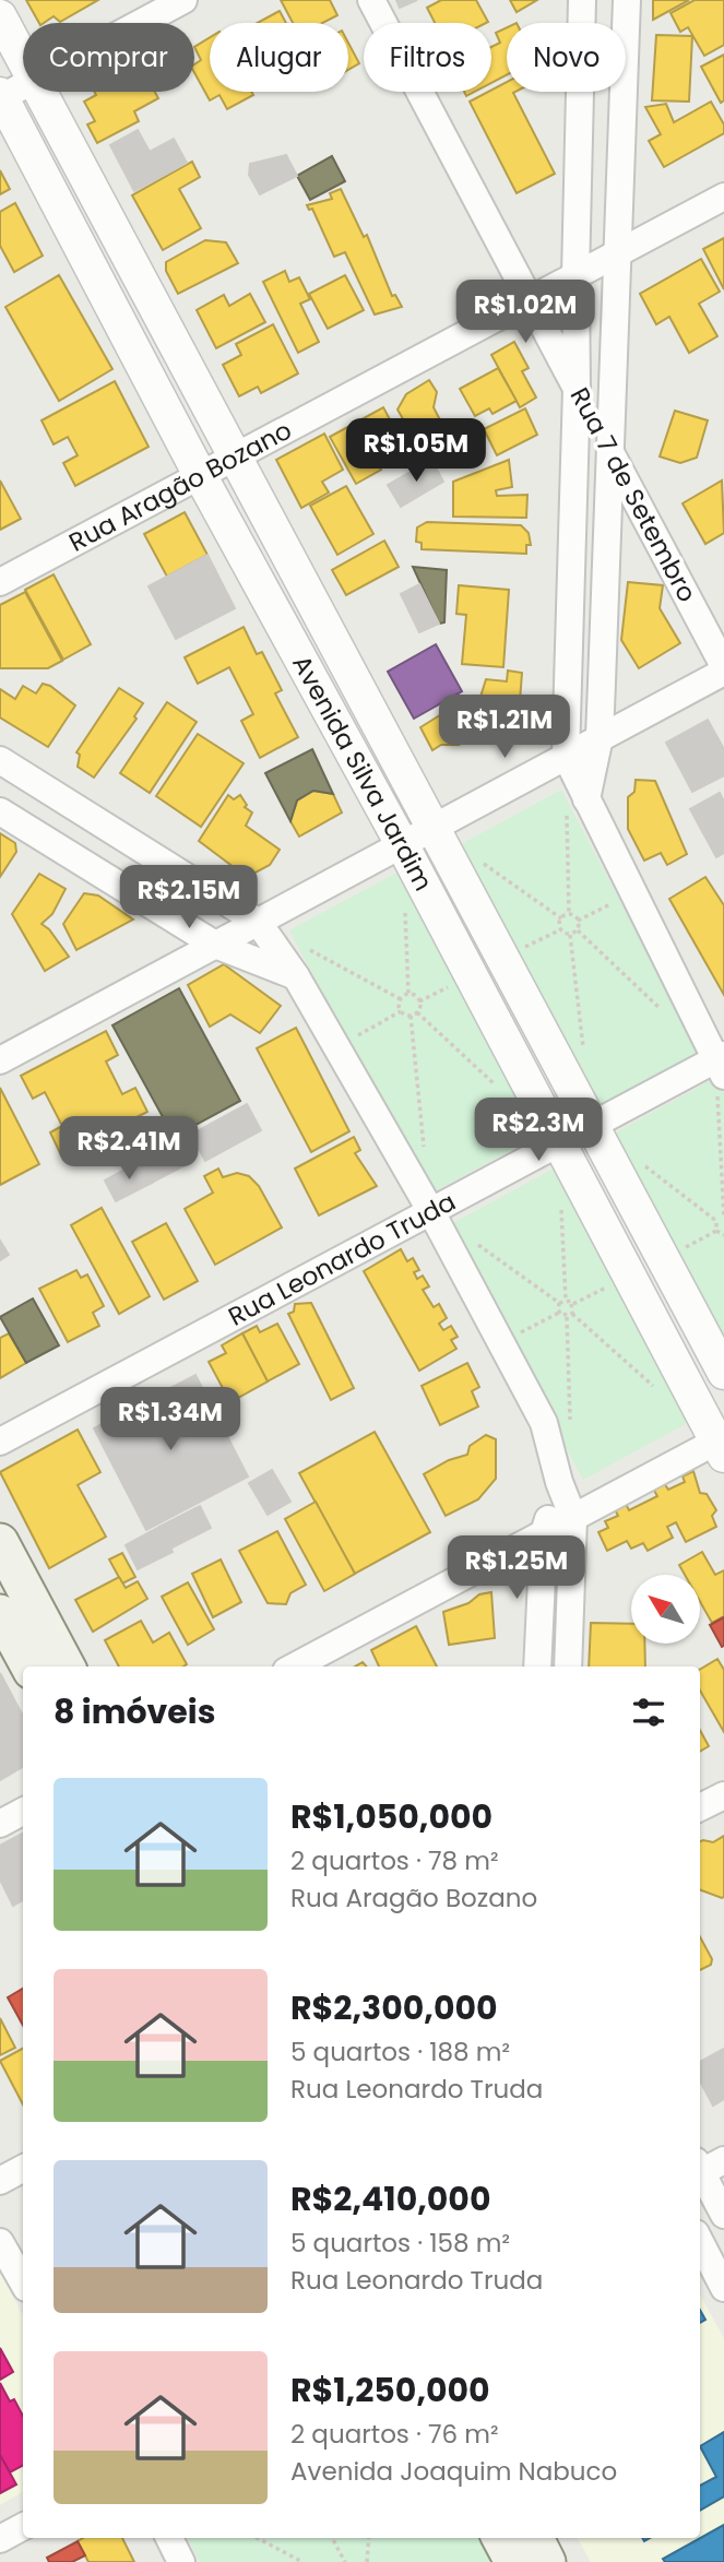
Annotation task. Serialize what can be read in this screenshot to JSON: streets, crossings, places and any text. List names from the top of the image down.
{
  "streets": {
    "street": [
      "Rua Aragão Bozano",
      "Rua 7 de Setembro",
      "Avenida Silva Jardim",
      "Rua Leonardo Truda"
    ]
  },
  "crossings": [
    ["Rua Aragão Bozano", "Rua 7 de Setembro"],
    ["Rua Aragão Bozano", "Avenida Silva Jardim"],
    ["Avenida Silva Jardim", "Rua Leonardo Truda"]
  ],
  "north": "top left",
  "page": {
    "chip": [
      "Comprar",
      "Alugar",
      "Filtros",
      "Novo"
    ],
    "price": [
      "R$1.02M",
      "R$1.05M",
      "R$1.21M",
      "R$2.15M",
      "R$2.3M",
      "R$2.41M",
      "R$1.34M",
      "R$1.25M"
    ],
    "heading": "8 imóveis",
    "list": [
      {
        "name": "R$1,050,000",
        "note": "2 quartos · 78 m² · Rua Aragão Bozano"
      },
      {
        "name": "R$2,300,000",
        "note": "5 quartos · 188 m² · Rua Leonardo Truda"
      },
      {
        "name": "R$2,410,000",
        "note": "5 quartos · 158 m² · Rua Leonardo Truda"
      },
      {
        "name": "R$1,250,000",
        "note": "2 quartos · 76 m² · Avenida Joaquim Nabuco"
      }
    ]
  }
}
